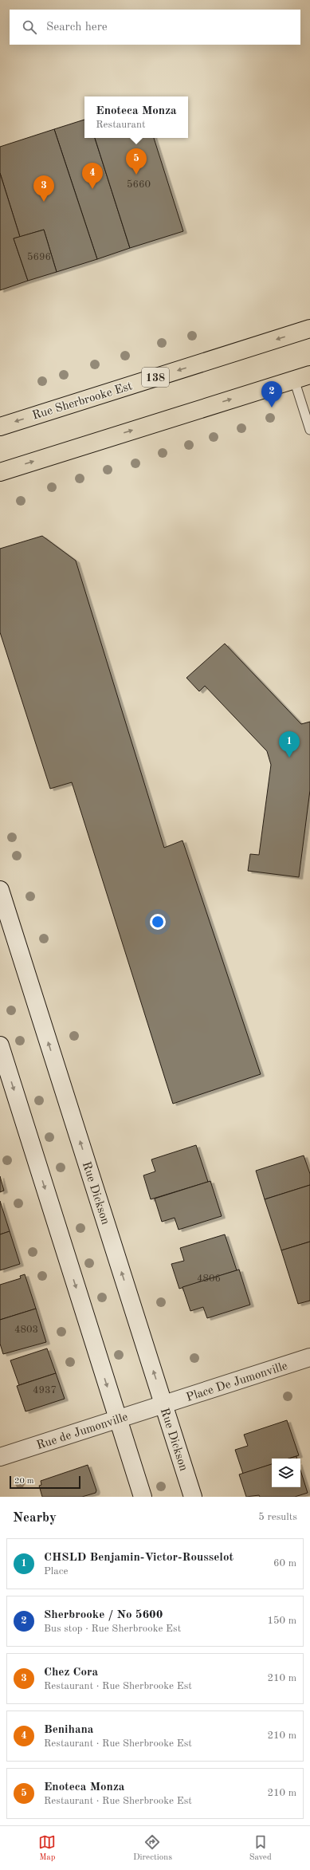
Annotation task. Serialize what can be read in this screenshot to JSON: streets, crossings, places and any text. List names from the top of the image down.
{
  "streets": {
    "main road": [
      "138",
      "Rue Sherbrooke Est",
      "Rue Dickson",
      "Place De Jumonville",
      "Rue de Jumonville"
    ]
  },
  "crossings": [
    ["Rue Dickson", "Place De Jumonville"],
    ["Rue Dickson", "Rue de Jumonville"],
    ["Place De Jumonville", "Rue de Jumonville"]
  ],
  "house_numbers": [
    "5660",
    "5696",
    "4806",
    "4803",
    "4937"
  ],
  "scale_bar": "20 m",
  "page": {
    "search": "Search here",
    "popup": ["Enoteca Monza", "Restaurant"],
    "pins": [
      "5",
      "4",
      "3",
      "2",
      "1"
    ],
    "scale": "20 m",
    "heading": ["Nearby", "5 results"],
    "list": [
      {
        "mark": "1",
        "name": "CHSLD Benjamin-Victor-Rousselot",
        "note": "Place",
        "value": "60 m"
      },
      {
        "mark": "2",
        "name": "Sherbrooke / No 5600",
        "note": "Bus stop · Rue Sherbrooke Est",
        "value": "150 m"
      },
      {
        "mark": "3",
        "name": "Chez Cora",
        "note": "Restaurant · Rue Sherbrooke Est",
        "value": "210 m"
      },
      {
        "mark": "4",
        "name": "Benihana",
        "note": "Restaurant · Rue Sherbrooke Est",
        "value": "210 m"
      },
      {
        "mark": "5",
        "name": "Enoteca Monza",
        "note": "Restaurant · Rue Sherbrooke Est",
        "value": "210 m"
      }
    ],
    "nav": ["Map", "Directions", "Saved"]
  }
}
